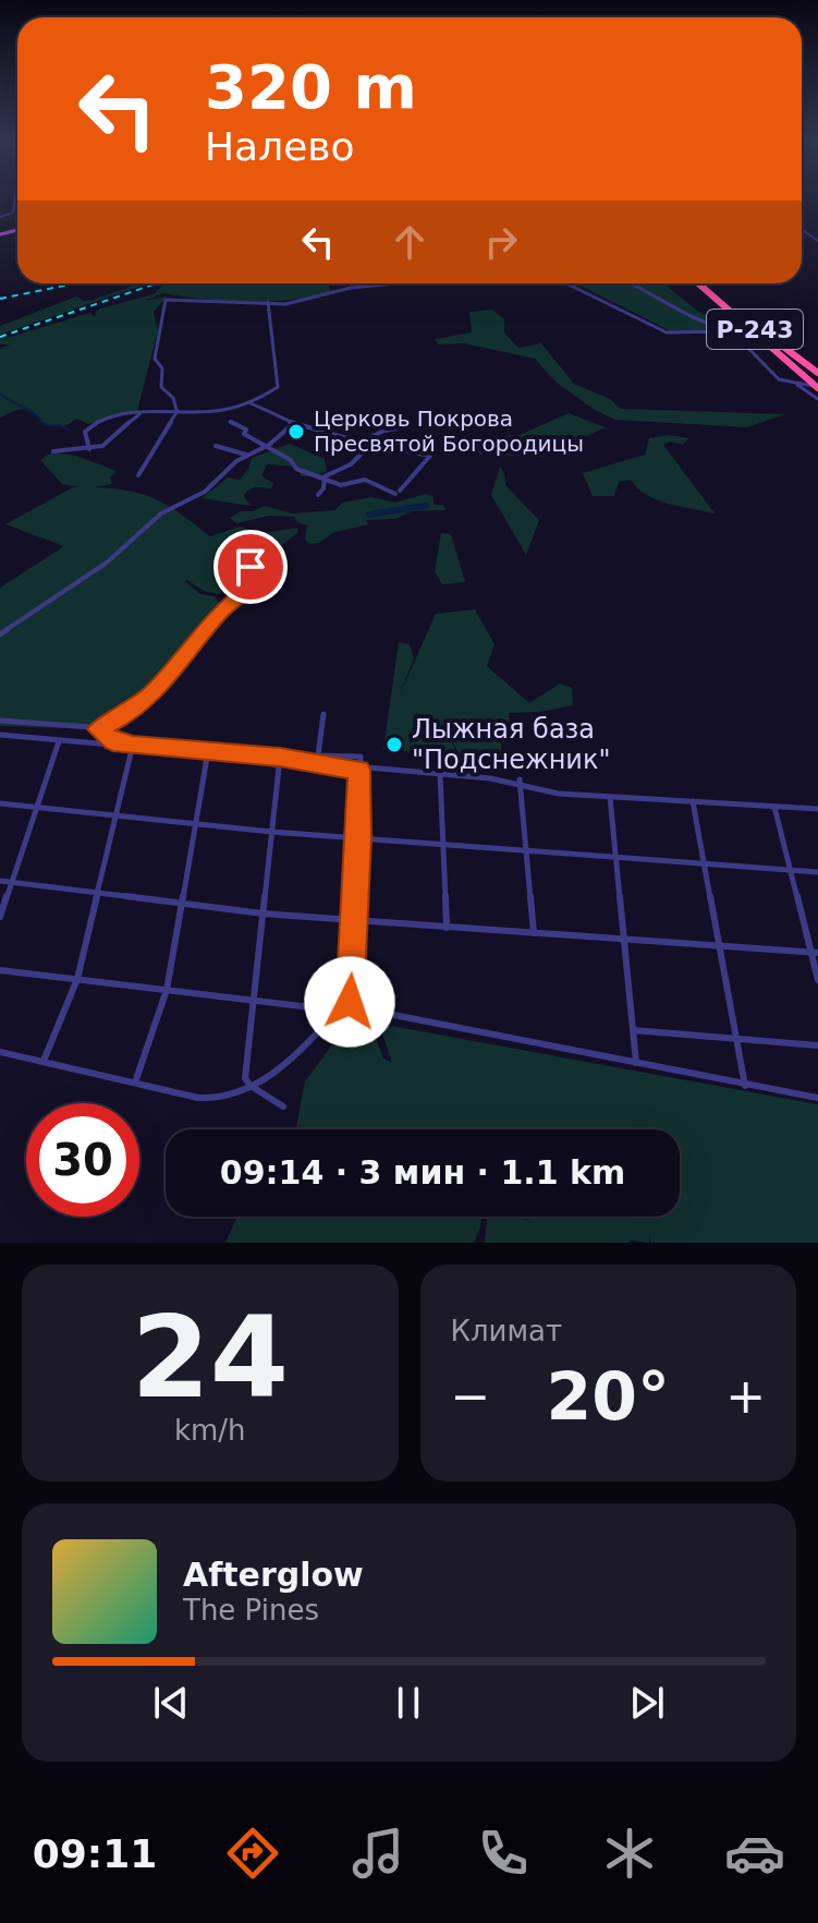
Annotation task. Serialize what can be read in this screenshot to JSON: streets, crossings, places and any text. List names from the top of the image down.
{
  "streets": {
    "highway": ["Р-243"]
  },
  "places": ["Церковь Покрова Пресвятой Богородицы", "Лыжная база \"Подснежник\""],
  "page": {
    "turn": ["320 m", "Налево"],
    "limit": "30",
    "trip": "09:14 · 3 мин · 1.1 km",
    "tile": [
      ["24", "km/h"],
      "Климат"
    ],
    "heat": ["−", "20°", "+"],
    "song": ["Afterglow", "The Pines"],
    "tabs": "09:11"
  }
}
